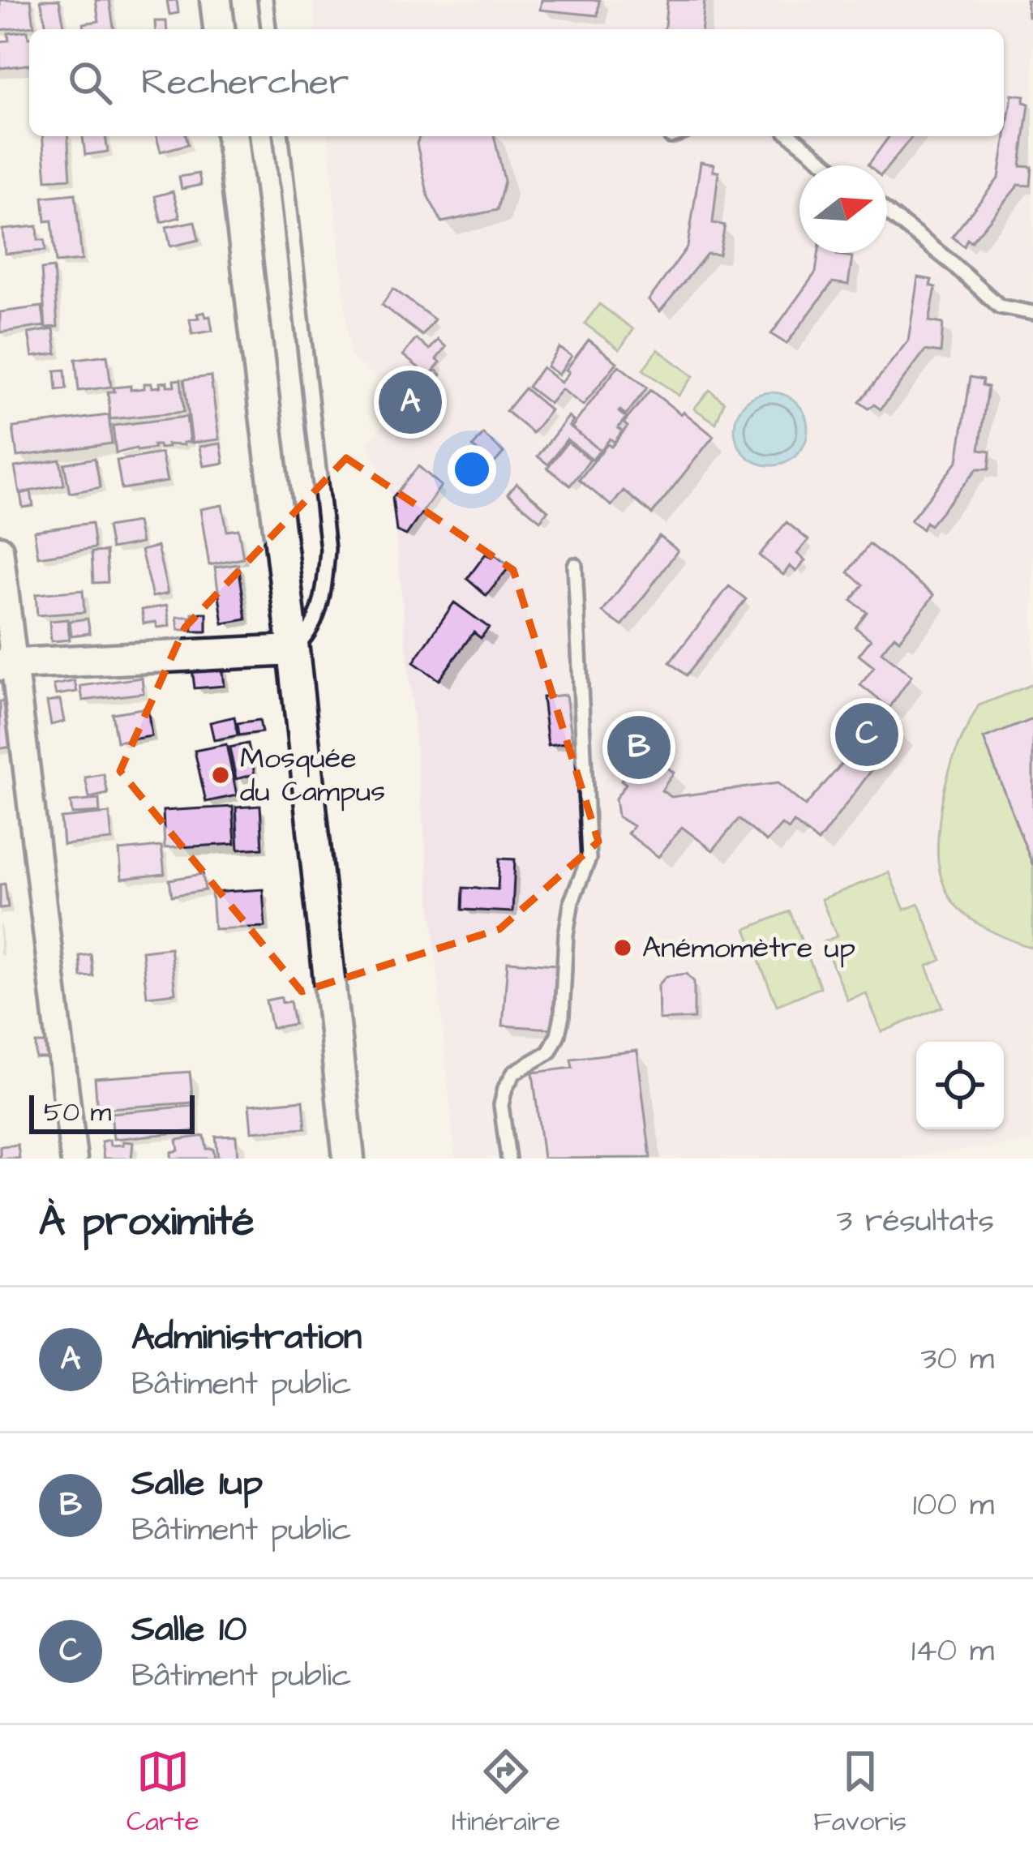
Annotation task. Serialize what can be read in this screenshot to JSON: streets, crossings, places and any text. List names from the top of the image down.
{
  "places": ["Mosquée du Campus", "Anémomètre up"],
  "scale_bar": "50 m",
  "north": "right",
  "page": {
    "search": "Rechercher",
    "pins": ["A", "C", "B"],
    "scale": "50 m",
    "heading": ["À proximité", "3 résultats"],
    "list": [
      {
        "mark": "A",
        "name": "Administration",
        "note": "Bâtiment public",
        "value": "30 m"
      },
      {
        "mark": "B",
        "name": "Salle 1up",
        "note": "Bâtiment public",
        "value": "100 m"
      },
      {
        "mark": "C",
        "name": "Salle 10",
        "note": "Bâtiment public",
        "value": "140 m"
      }
    ],
    "nav": ["Carte", "Itinéraire", "Favoris"]
  }
}
